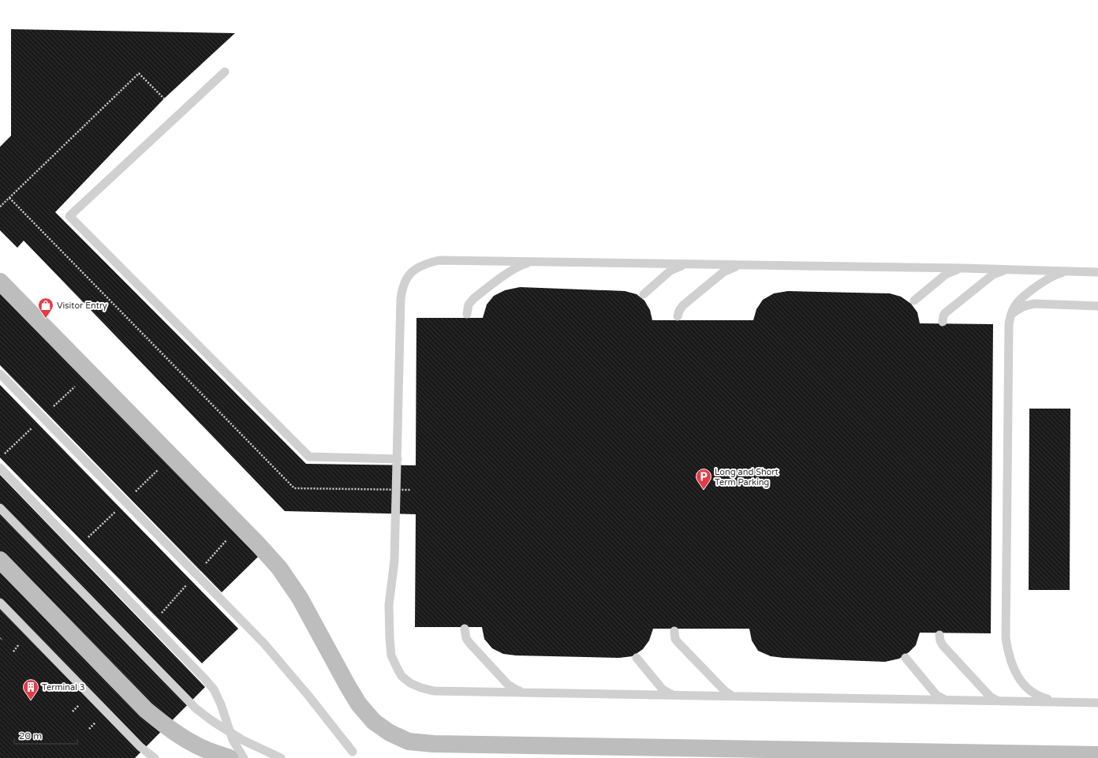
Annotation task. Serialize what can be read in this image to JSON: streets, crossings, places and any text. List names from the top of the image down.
{
  "places": {
    "shop": ["Visitor Entry"],
    "parking": ["Long and Short Term Parking"],
    "building": ["Terminal 3"]
  },
  "scale_bar": "20 m"
}
